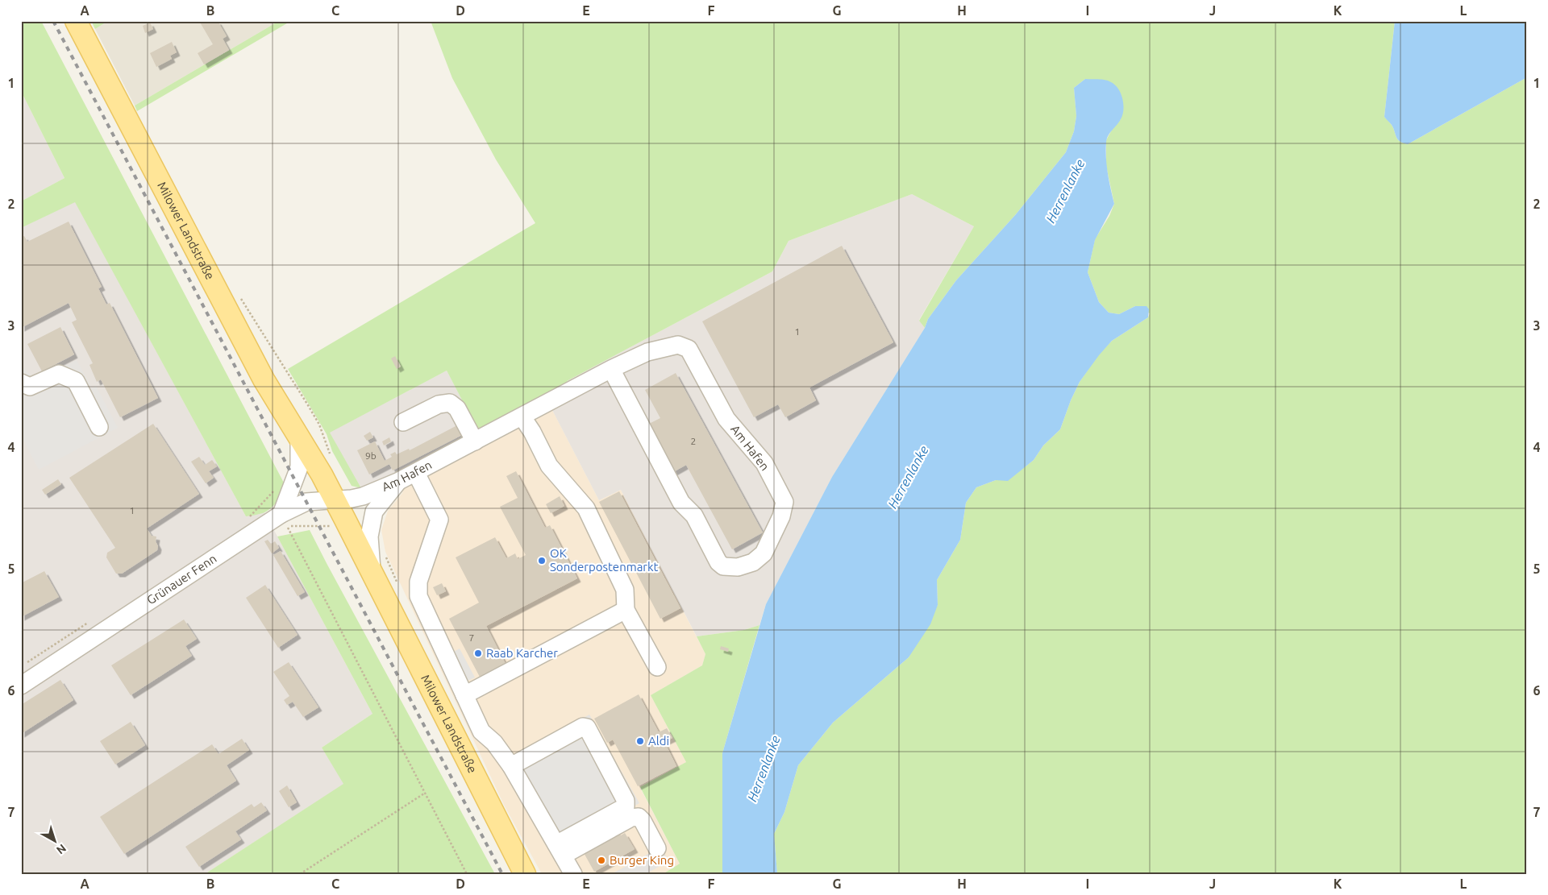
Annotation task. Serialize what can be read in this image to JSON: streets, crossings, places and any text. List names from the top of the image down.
{
  "streets": {
    "main road": ["Milower Landstraße"],
    "street": ["Am Hafen", "Grünauer Fenn"]
  },
  "crossings": [
    ["Milower Landstraße", "Am Hafen"],
    ["Milower Landstraße", "Grünauer Fenn"],
    ["Am Hafen", "Grünauer Fenn"]
  ],
  "water": ["Herrenlanke"],
  "places": [
    "OK Sonderpostenmarkt",
    "Raab Karcher",
    "Aldi",
    "Burger King"
  ],
  "house_numbers": [
    "1",
    "2",
    "9b",
    "1",
    "7"
  ],
  "north": "bottom right",
  "grid": {
    "columns": [
      "A",
      "B",
      "C",
      "D",
      "E",
      "F",
      "G",
      "H",
      "I",
      "J",
      "K",
      "L"
    ],
    "rows": [
      "1",
      "2",
      "3",
      "4",
      "5",
      "6",
      "7"
    ]
  }
}
